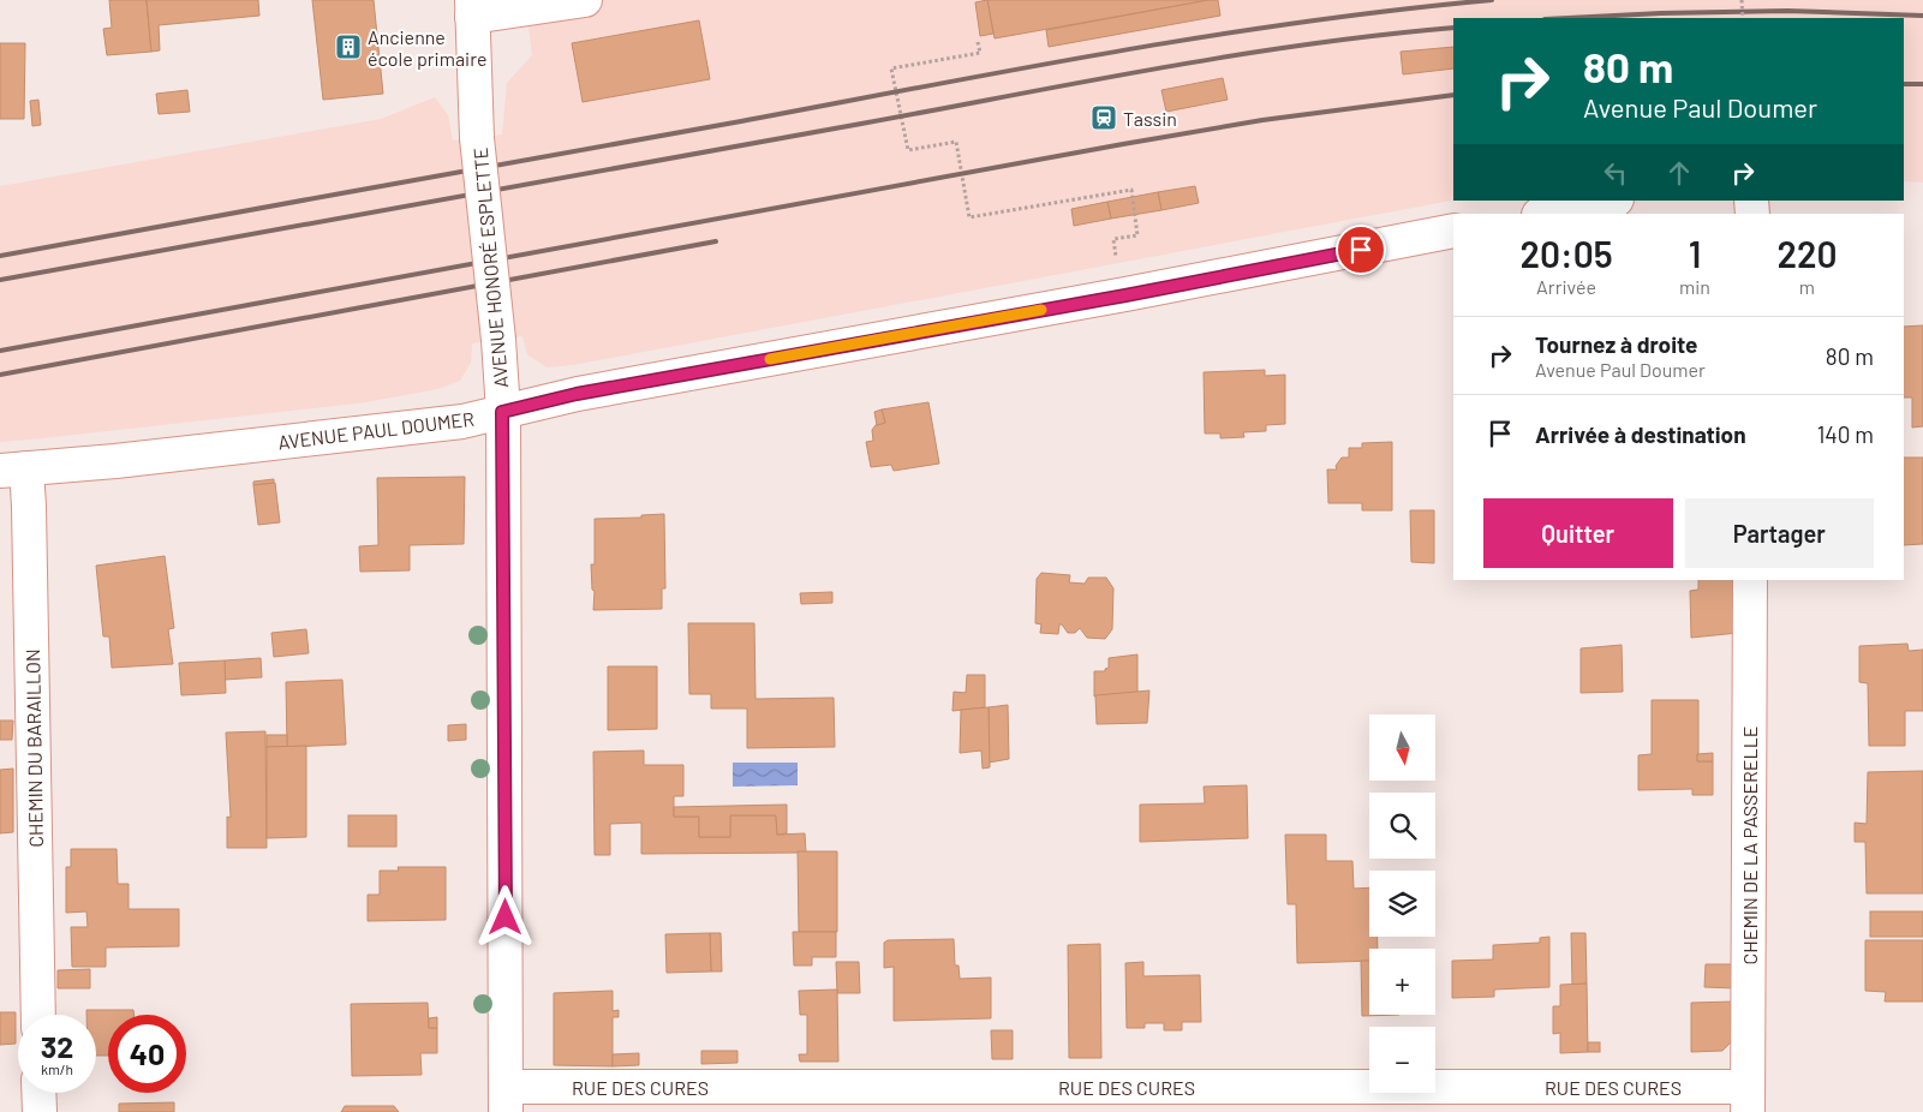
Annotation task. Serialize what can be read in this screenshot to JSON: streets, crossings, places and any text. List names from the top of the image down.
{
  "streets": {
    "street": [
      "AVENUE HONORÉ ESPLETTE",
      "AVENUE PAUL DOUMER",
      "CHEMIN DU BARAILLON",
      "CHEMIN DE LA PASSERELLE",
      "RUE DES CURES"
    ]
  },
  "crossings": [
    ["AVENUE HONORÉ ESPLETTE", "AVENUE PAUL DOUMER"],
    ["AVENUE HONORÉ ESPLETTE", "RUE DES CURES"],
    ["AVENUE PAUL DOUMER", "CHEMIN DU BARAILLON"],
    ["CHEMIN DE LA PASSERELLE", "RUE DES CURES"]
  ],
  "places": {
    "building": ["Ancienne école primaire"],
    "station": ["Tassin"]
  },
  "north": "bottom",
  "page": {
    "turn": ["80 m", "Avenue Paul Doumer"],
    "eta": [
      "20:05",
      "Arrivée",
      "1",
      "min",
      "220",
      "m"
    ],
    "list": [
      {
        "name": "Tournez à droite",
        "note": "Avenue Paul Doumer",
        "value": "80 m"
      },
      {
        "name": "Arrivée à destination",
        "value": "140 m"
      }
    ],
    "buttons": ["Quitter", "Partager"],
    "map_buttons": ["+", "−"],
    "speed": "32 km/h",
    "limit": "40"
  }
}
